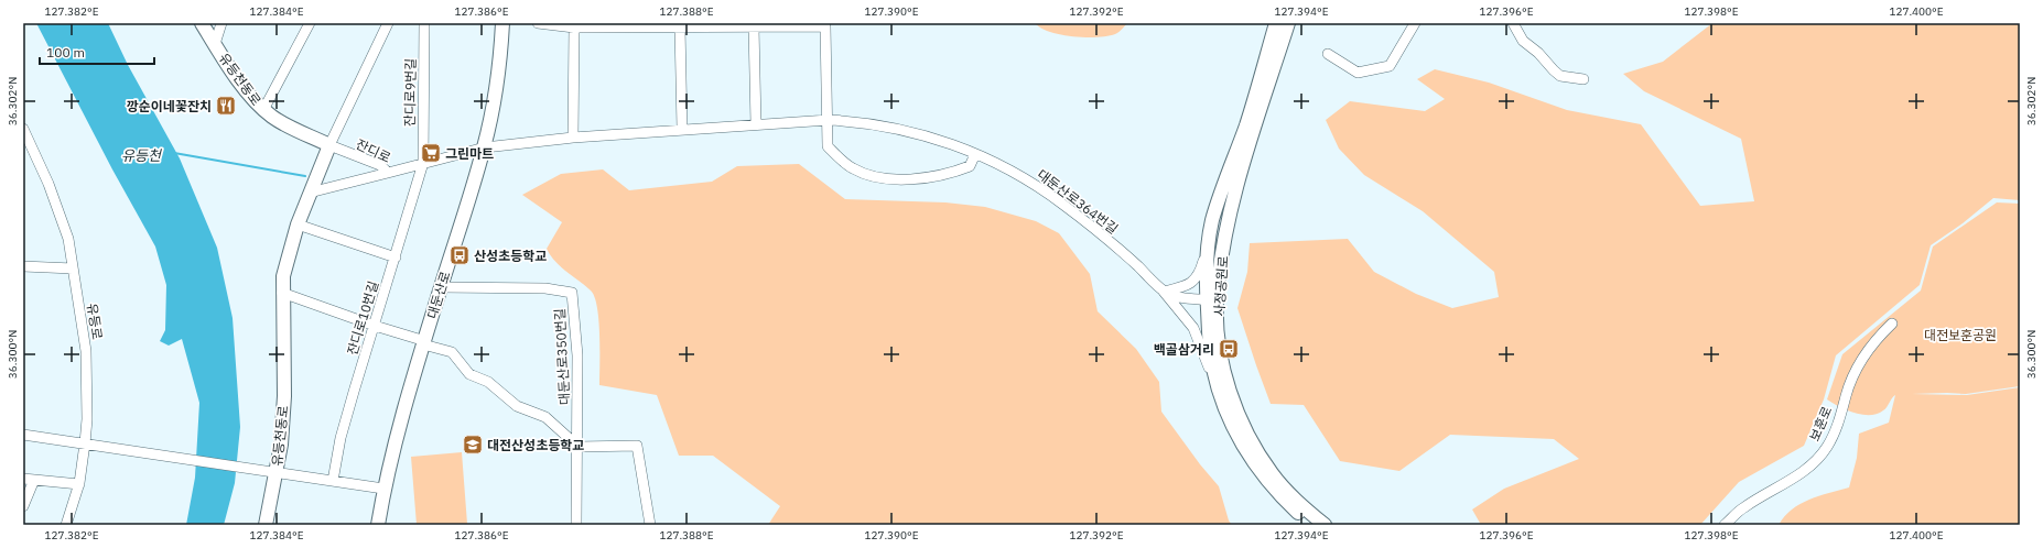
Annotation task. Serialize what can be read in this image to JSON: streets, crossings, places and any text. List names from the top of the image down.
{
  "streets": {
    "main road": ["유등천동로", "사정공원로", "대둔산로"],
    "street": [
      "잔디로9번길",
      "잔디로",
      "대둔산로364번길",
      "잔디로10번길",
      "유등로",
      "대둔산로350번길",
      "보훈로"
    ]
  },
  "crossings": [
    ["유등천동로", "잔디로"],
    ["잔디로9번길", "잔디로"],
    ["잔디로9번길", "잔디로10번길"],
    ["잔디로", "대둔산로364번길"],
    ["잔디로", "대둔산로"],
    ["잔디로", "잔디로10번길"],
    ["대둔산로364번길", "사정공원로"],
    ["대둔산로364번길", "대둔산로"],
    ["대둔산로", "대둔산로350번길"]
  ],
  "water": ["유등천"],
  "parks": ["대전보훈공원"],
  "places": {
    "restaurant": ["깡순이네꽃잔치"],
    "supermarket": ["그린마트"],
    "bus stop": ["산성초등학교", "백골삼거리"],
    "school or university": ["대전산성초등학교"]
  },
  "scale_bar": "100 m",
  "coordinates": [
    "127.382°E",
    "127.384°E",
    "127.386°E",
    "127.388°E",
    "127.390°E",
    "127.392°E",
    "127.394°E",
    "127.396°E",
    "127.398°E",
    "127.400°E",
    "36.302°N",
    "36.300°N"
  ]
}
